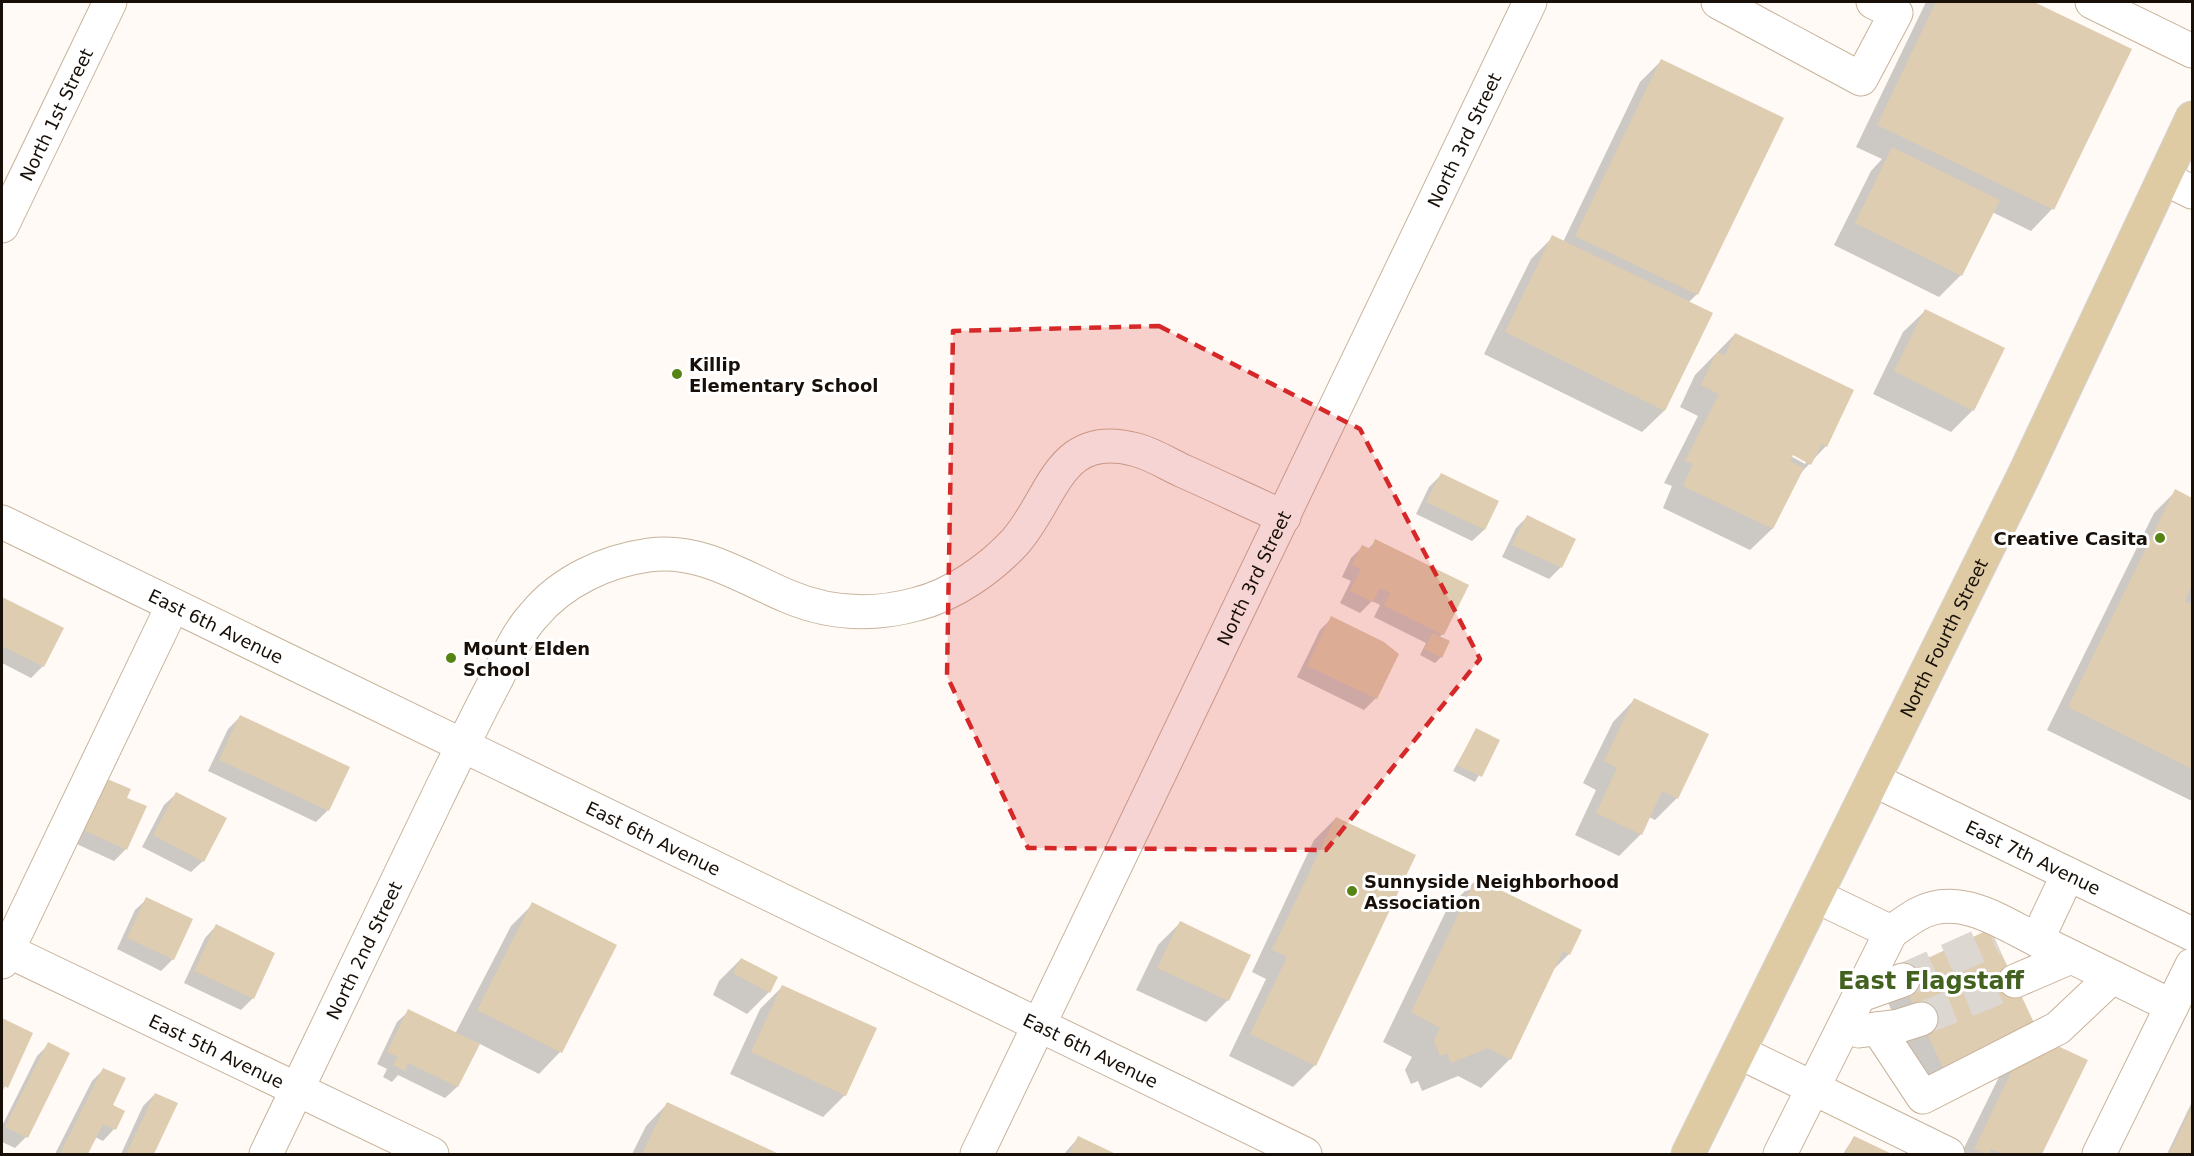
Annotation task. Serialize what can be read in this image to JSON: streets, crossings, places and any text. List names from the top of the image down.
{
  "streets": {
    "main road": ["North Fourth Street"],
    "street": [
      "North 1st Street",
      "North 3rd Street",
      "East 6th Avenue",
      "East 7th Avenue",
      "North 2nd Street",
      "East 5th Avenue"
    ]
  },
  "crossings": [
    ["North 3rd Street", "East 6th Avenue"],
    ["North 3rd Street", "North 2nd Street"],
    ["East 6th Avenue", "North 2nd Street"],
    ["North Fourth Street", "East 7th Avenue"],
    ["North 2nd Street", "East 5th Avenue"]
  ],
  "districts": ["East Flagstaff"],
  "places": [
    "Killip Elementary School",
    "Creative Casita",
    "Mount Elden School",
    "Sunnyside Neighborhood Association"
  ]
}
